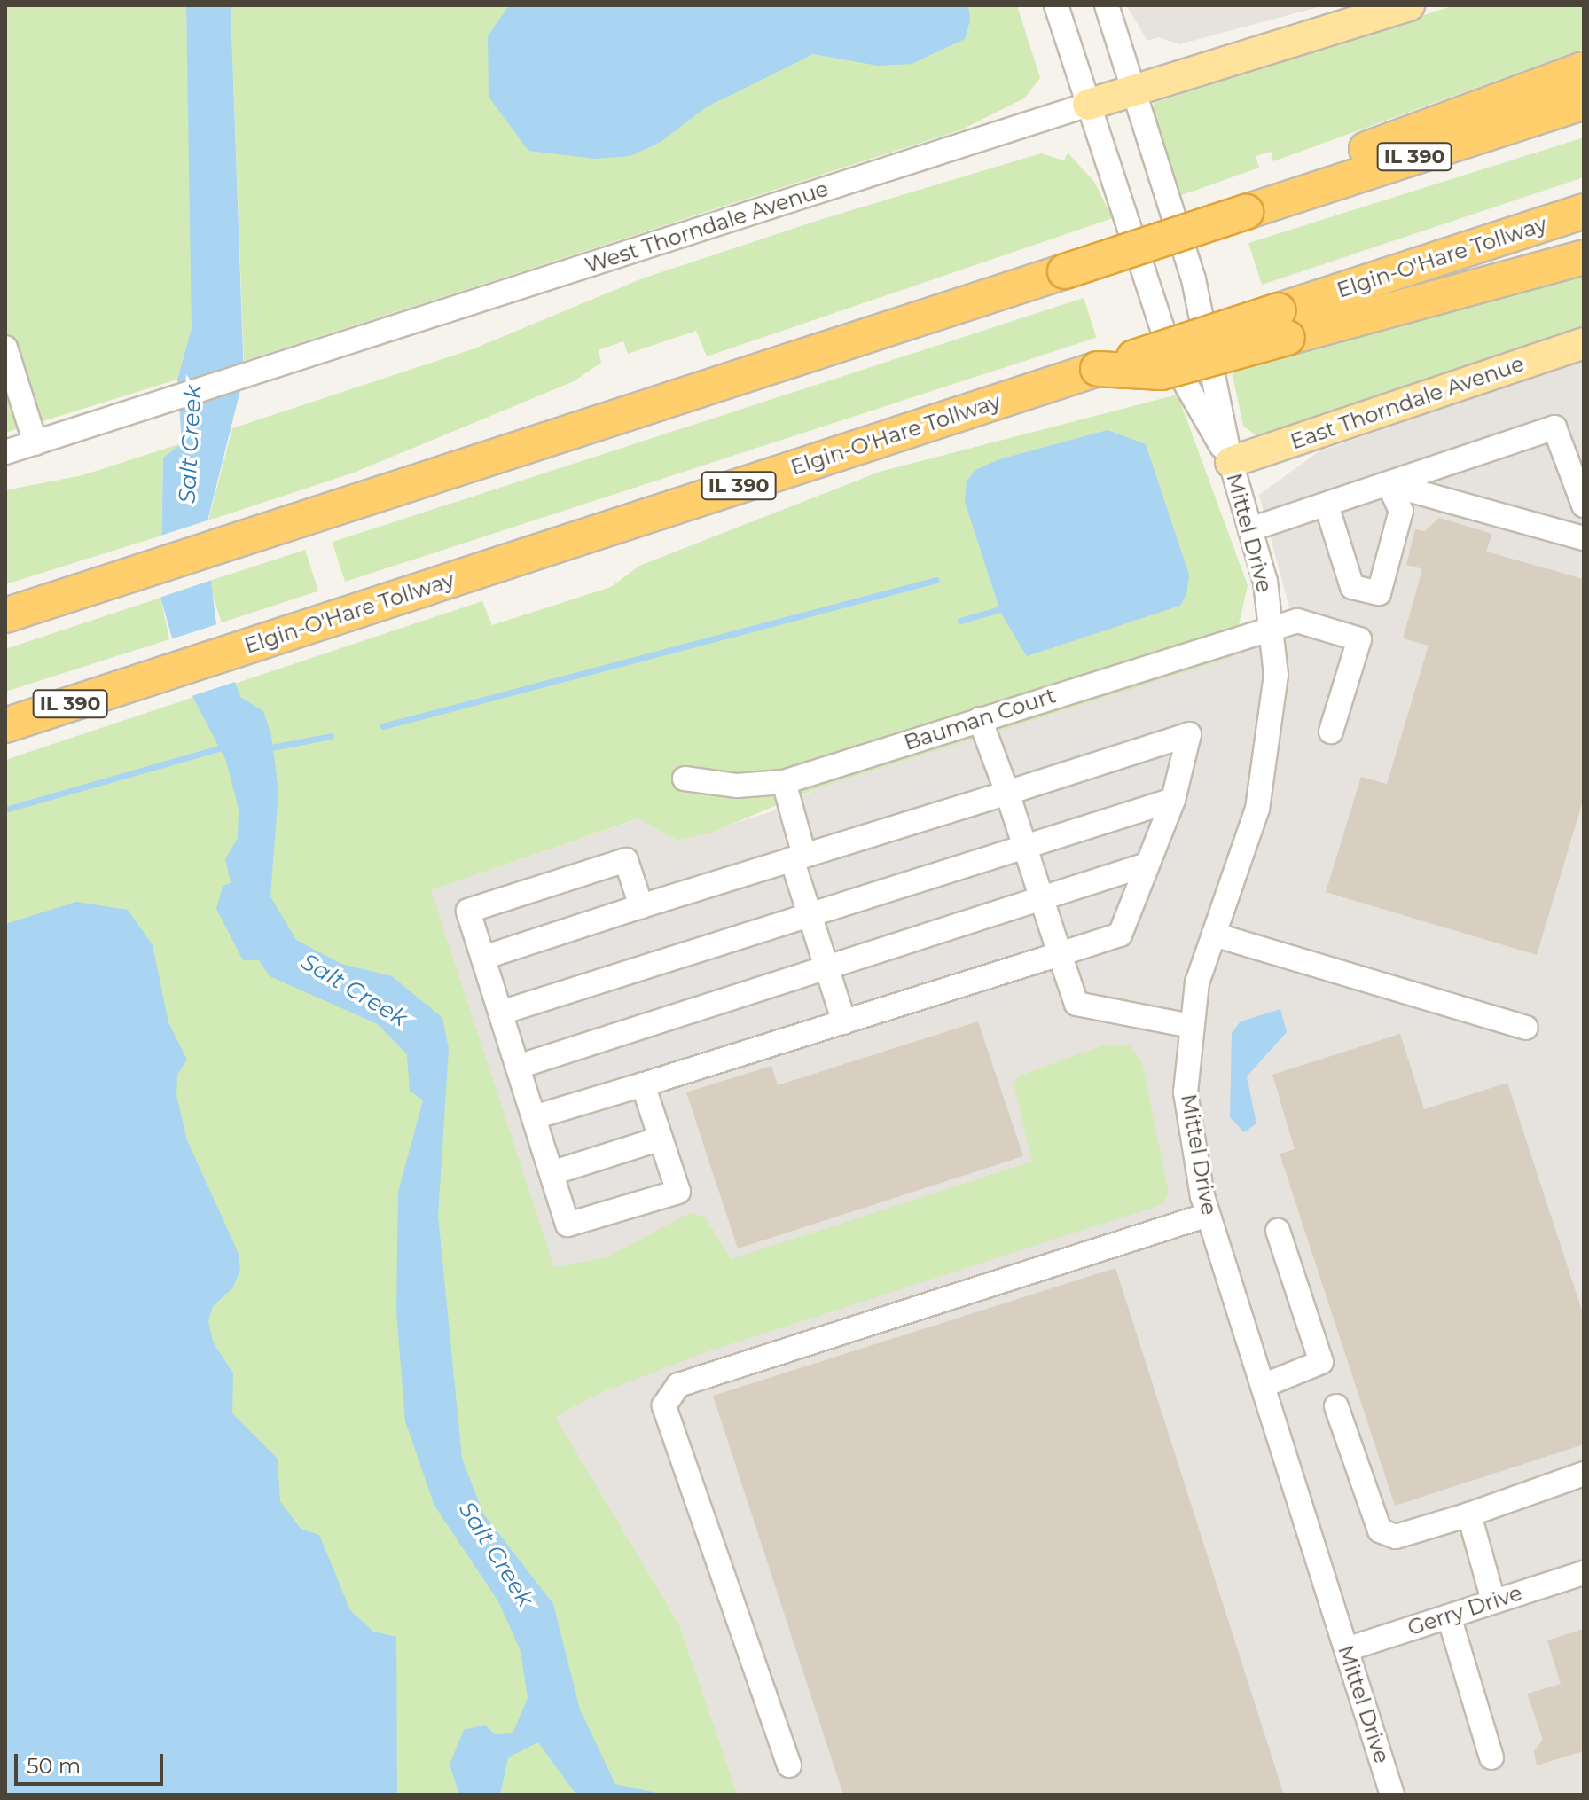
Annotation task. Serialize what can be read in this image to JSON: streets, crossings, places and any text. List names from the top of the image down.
{
  "streets": {
    "highway": ["IL 390", "Elgin-O'Hare Tollway"],
    "main road": ["West Thorndale Avenue", "East Thorndale Avenue"],
    "street": ["Mittel Drive", "Bauman Court", "Gerry Drive"]
  },
  "crossings": [
    ["West Thorndale Avenue", "Mittel Drive"],
    ["East Thorndale Avenue", "Mittel Drive"],
    ["Mittel Drive", "Bauman Court"],
    ["Mittel Drive", "Gerry Drive"]
  ],
  "water": ["Salt Creek"],
  "scale_bar": "50 m"
}
